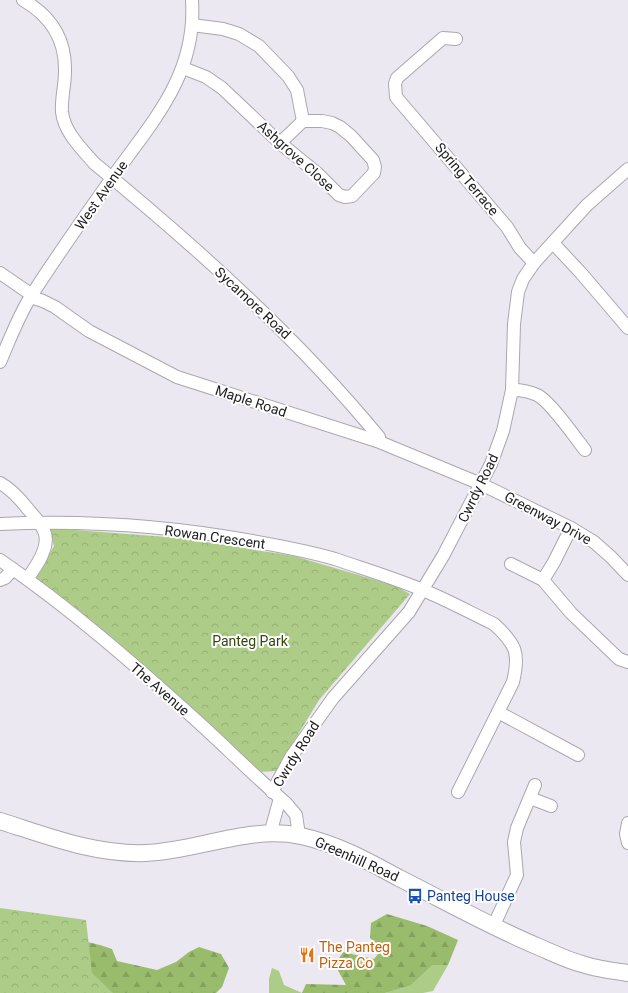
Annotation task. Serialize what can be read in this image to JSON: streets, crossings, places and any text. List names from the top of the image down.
{
  "streets": {
    "street": [
      "Ashgrove Close",
      "Spring Terrace",
      "West Avenue",
      "Sycamore Road",
      "Maple Road",
      "Cwrdy Road",
      "Greenway Drive",
      "Rowan Crescent",
      "The Avenue",
      "Greenhill Road"
    ]
  },
  "crossings": [
    ["Ashgrove Close", "West Avenue"],
    ["Spring Terrace", "Cwrdy Road"],
    ["West Avenue", "Sycamore Road"],
    ["West Avenue", "Maple Road"],
    ["Sycamore Road", "Maple Road"],
    ["Maple Road", "Cwrdy Road"],
    ["Maple Road", "Greenway Drive"],
    ["Cwrdy Road", "Greenway Drive"],
    ["Cwrdy Road", "Rowan Crescent"],
    ["Cwrdy Road", "The Avenue"],
    ["Cwrdy Road", "Greenhill Road"],
    ["The Avenue", "Greenhill Road"]
  ],
  "parks": ["Panteg Park"],
  "places": {
    "bus stop": ["Panteg House"],
    "restaurant": ["The Panteg Pizza Co"]
  }
}
